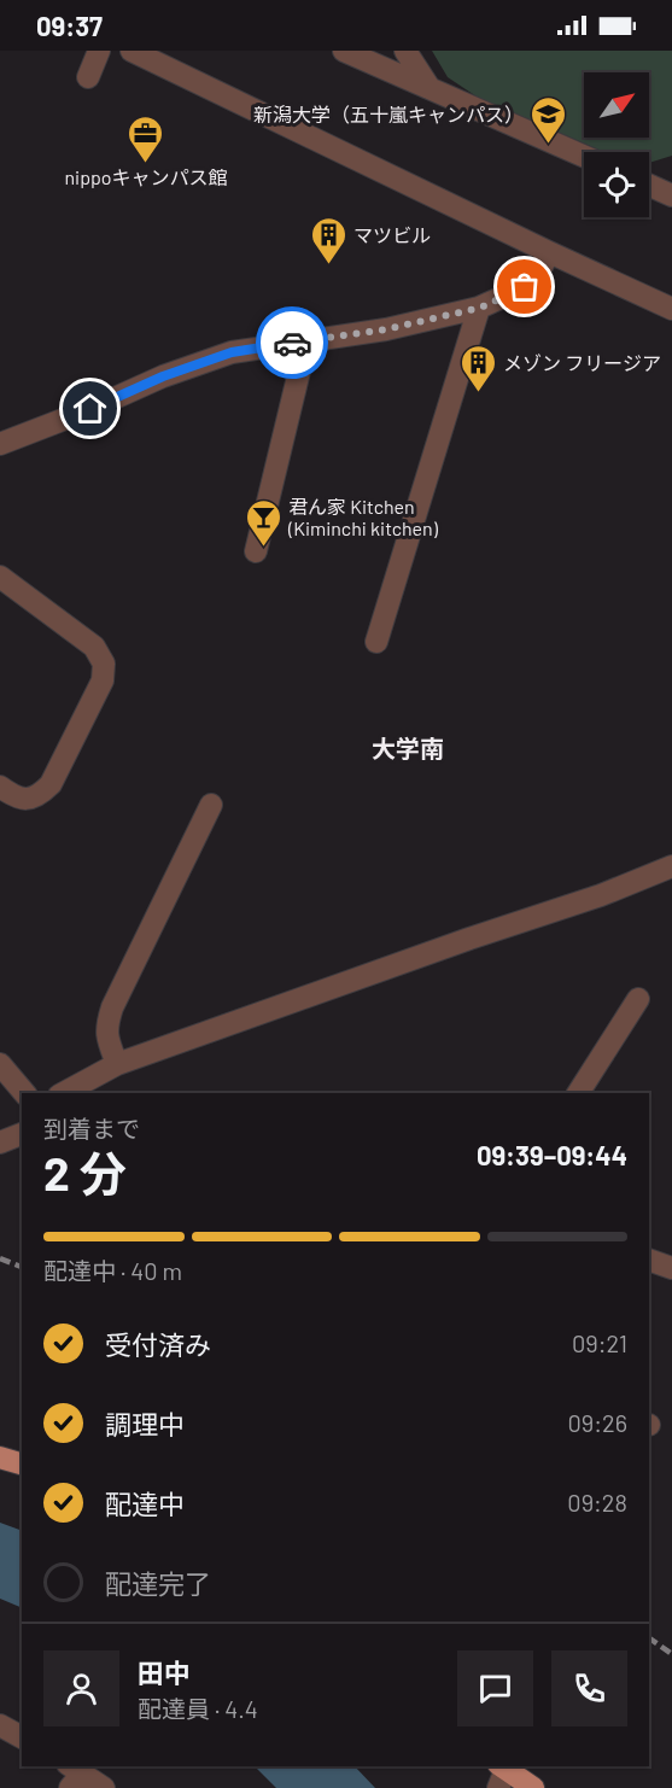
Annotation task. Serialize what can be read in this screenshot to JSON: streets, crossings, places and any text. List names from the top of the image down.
{
  "districts": ["大学南"],
  "places": {
    "school or university": ["新潟大学（五十嵐キャンパス）"],
    "office": ["nippoキャンパス館"],
    "building": ["マツビル", "メゾン フリージア"],
    "bar": ["君ん家 Kitchen (Kiminchi kitchen)"]
  },
  "north": "top right",
  "page": {
    "status": "09:37",
    "heading": ["2 分", "到着まで", "09:39–09:44"],
    "panel": ["田中", "配達員 · 4.4"],
    "bar": "配達中 · 40 m",
    "list": [
      ["受付済み", "09:21"],
      ["調理中", "09:26"],
      ["配達中", "09:28"],
      "配達完了"
    ]
  }
}
